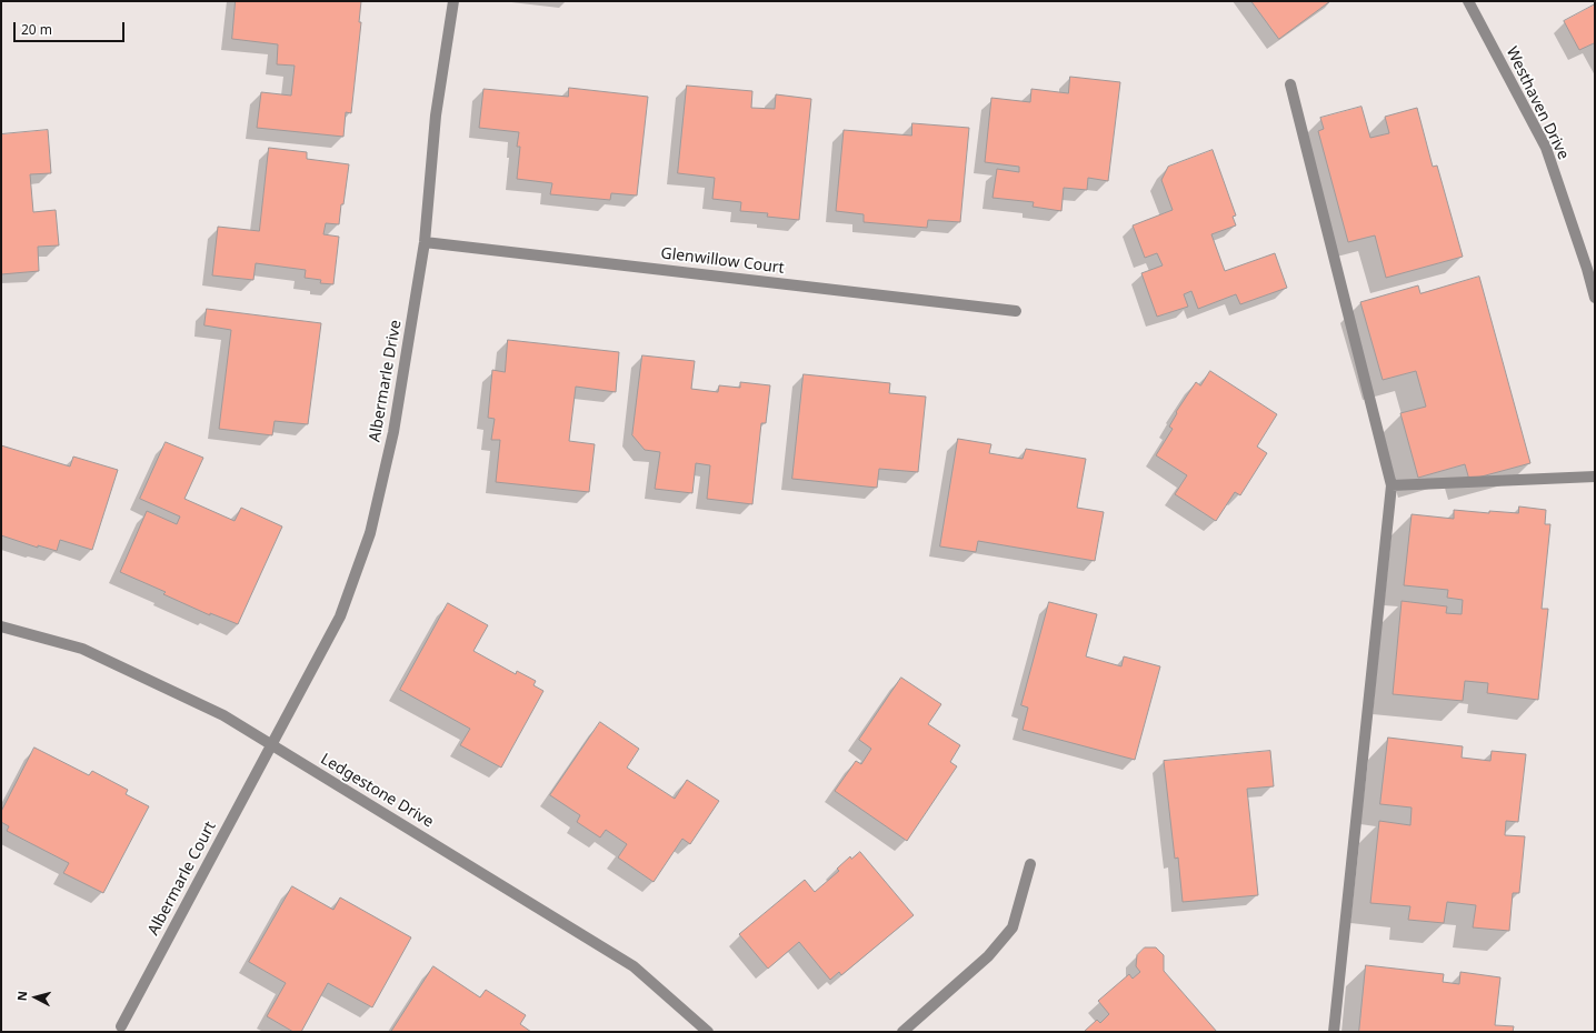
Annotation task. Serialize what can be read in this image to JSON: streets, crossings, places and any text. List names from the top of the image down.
{
  "streets": {
    "street": [
      "Westhaven Drive",
      "Glenwillow Court",
      "Albermarle Drive",
      "Ledgestone Drive",
      "Albermarle Court"
    ]
  },
  "crossings": [
    ["Glenwillow Court", "Albermarle Drive"],
    ["Albermarle Drive", "Ledgestone Drive"],
    ["Albermarle Drive", "Albermarle Court"],
    ["Ledgestone Drive", "Albermarle Court"]
  ],
  "scale_bar": "20 m",
  "north": "left"
}
